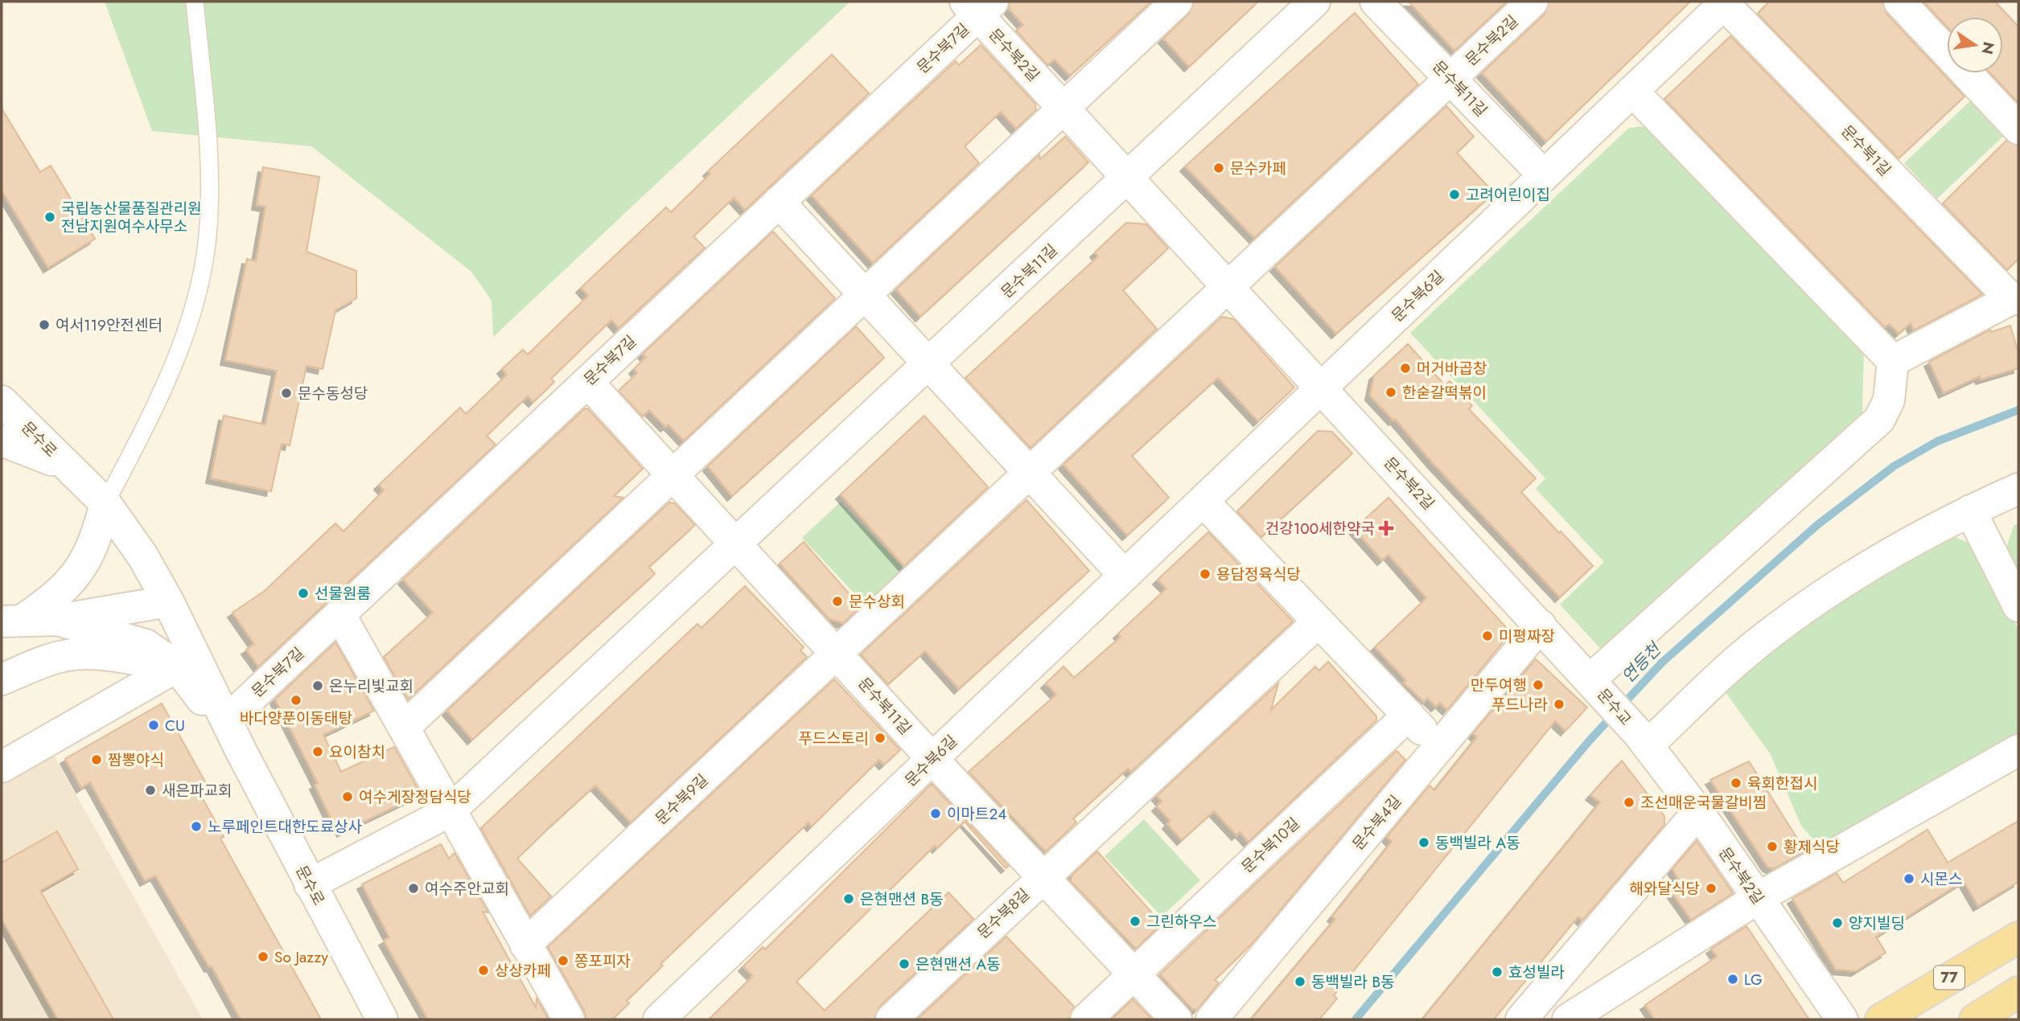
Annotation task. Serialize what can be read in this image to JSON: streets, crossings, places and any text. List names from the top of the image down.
{
  "streets": {
    "main road": ["77"],
    "street": [
      "문수북2길",
      "문수북7길",
      "문수북11길",
      "문수북1길",
      "문수북6길",
      "문수로",
      "문수교",
      "문수북9길",
      "문수북4길",
      "문수북10길",
      "문수북8길"
    ]
  },
  "crossings": [
    ["문수북2길", "문수북7길"],
    ["문수북2길", "문수북11길"],
    ["문수북2길", "문수북6길"],
    ["문수북2길", "문수교"],
    ["문수북2길", "문수북4길"],
    ["문수북7길", "문수북11길"],
    ["문수북7길", "문수로"],
    ["문수북11길", "문수북6길"],
    ["문수북11길", "문수북9길"],
    ["문수북1길", "문수북6길"]
  ],
  "water": ["연등천"],
  "places": {
    "other": [
      "문수카페",
      "고려어린이집",
      "국립농산물품질관리원 전남지원여수사무소",
      "여서119안전센터",
      "머거바곱창",
      "한숟갈떡볶이",
      "문수동성당",
      "용담정육식당",
      "선물원룸",
      "문수상회",
      "미평짜장",
      "만두여행",
      "온누리빛교회",
      "바다양푼이동태탕",
      "푸드나라",
      "CU",
      "푸드스토리",
      "요이참치",
      "짬뽕야식",
      "육회한접시",
      "새은파교회",
      "여수게장정담식당",
      "조선매운국물갈비찜",
      "이마트24",
      "노루페인트대한도료상사",
      "동백빌라 A동",
      "황제식당",
      "시몬스",
      "여수주안교회",
      "해와달식당",
      "은현맨션 B동",
      "그린하우스",
      "양지빌딩",
      "So Jazzy",
      "쫑포피자",
      "은현맨션 A동",
      "상상카페",
      "효성빌라",
      "LG",
      "동백빌라 B동"
    ],
    "health": ["건강100세한약국"]
  },
  "north": "right"
}
